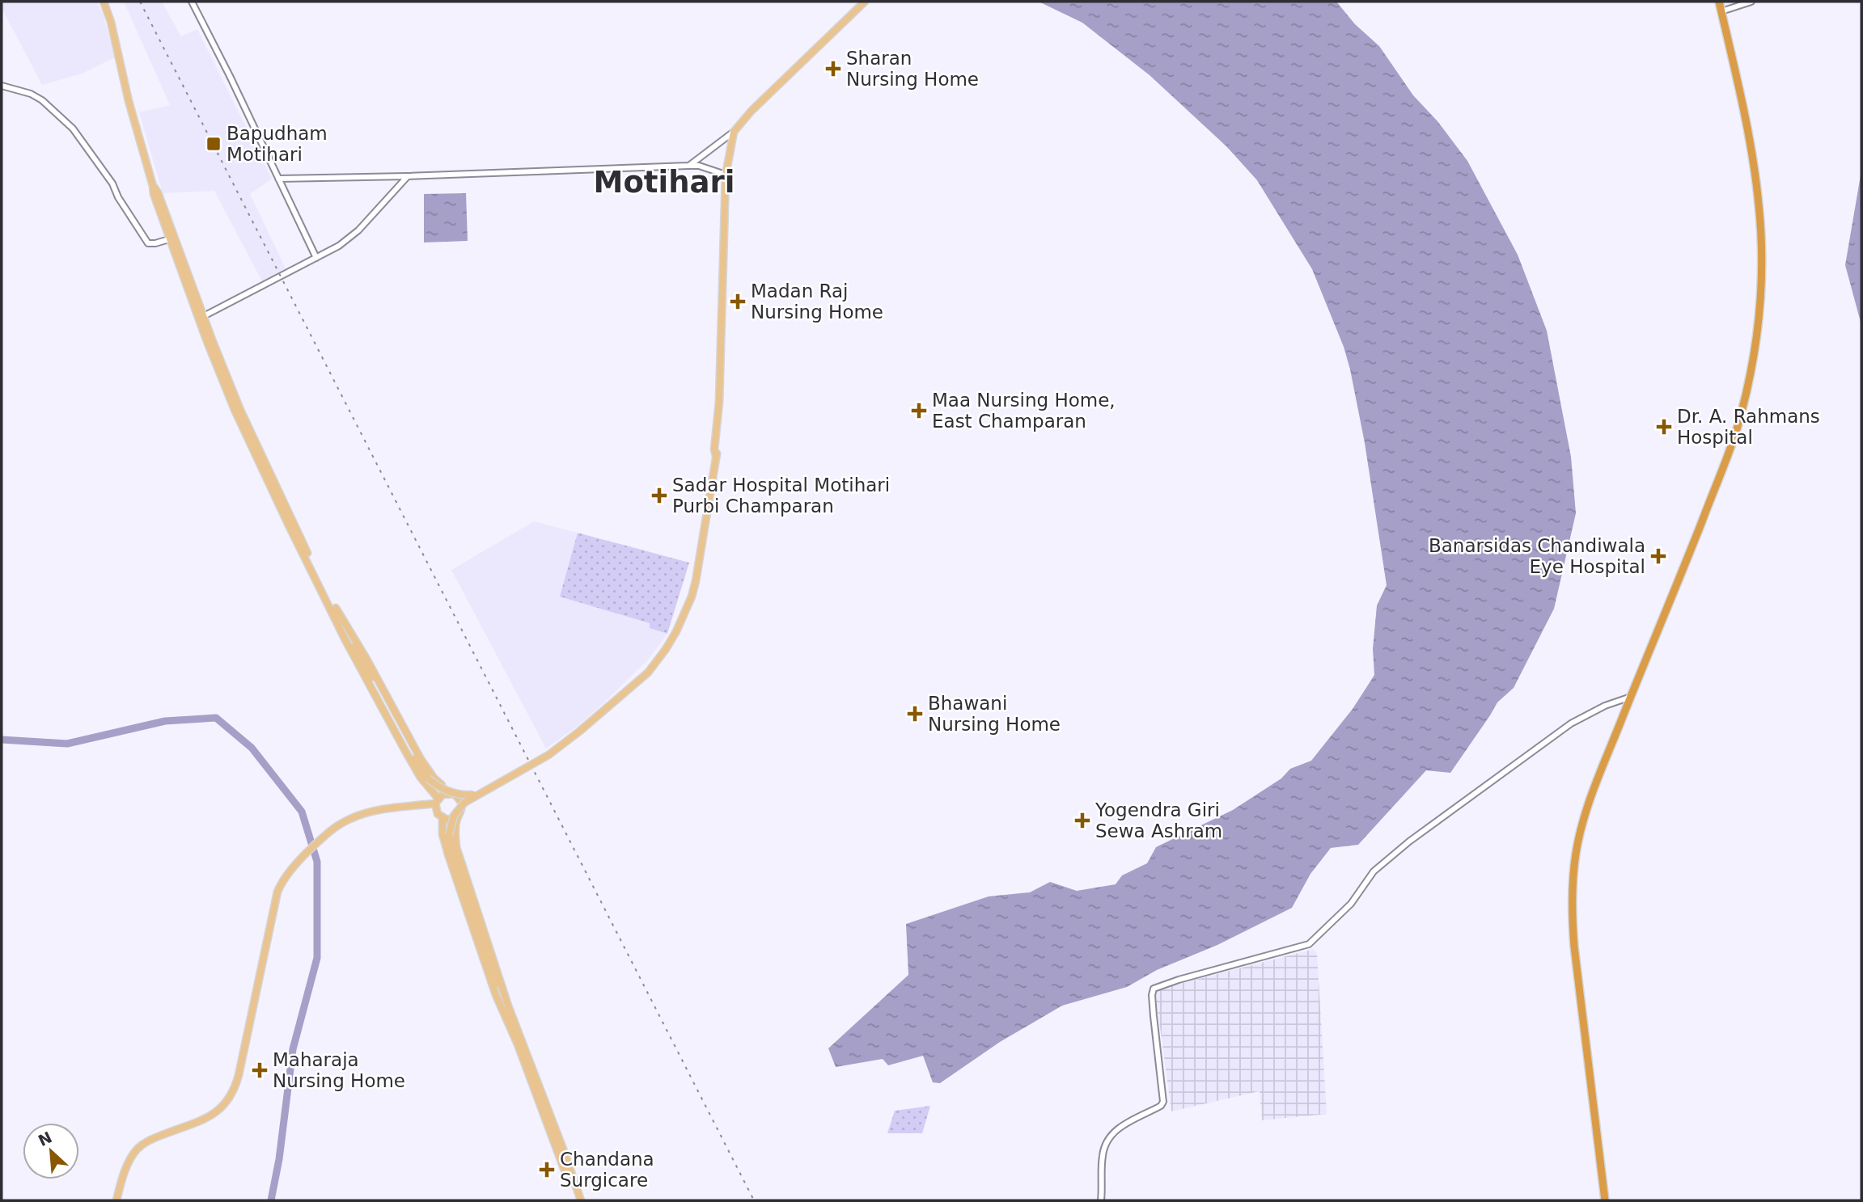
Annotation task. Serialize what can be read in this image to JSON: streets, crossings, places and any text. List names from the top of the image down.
{
  "districts": ["Motihari"],
  "places": {
    "health": [
      "Sharan Nursing Home",
      "Madan Raj Nursing Home",
      "Maa Nursing Home, East Champaran",
      "Dr. A. Rahmans Hospital",
      "Sadar Hospital Motihari Purbi Champaran",
      "Banarsidas Chandiwala Eye Hospital",
      "Bhawani Nursing Home",
      "Yogendra Giri Sewa Ashram",
      "Maharaja Nursing Home",
      "Chandana Surgicare"
    ],
    "transit": ["Bapudham Motihari"]
  },
  "north": "top left"
}
